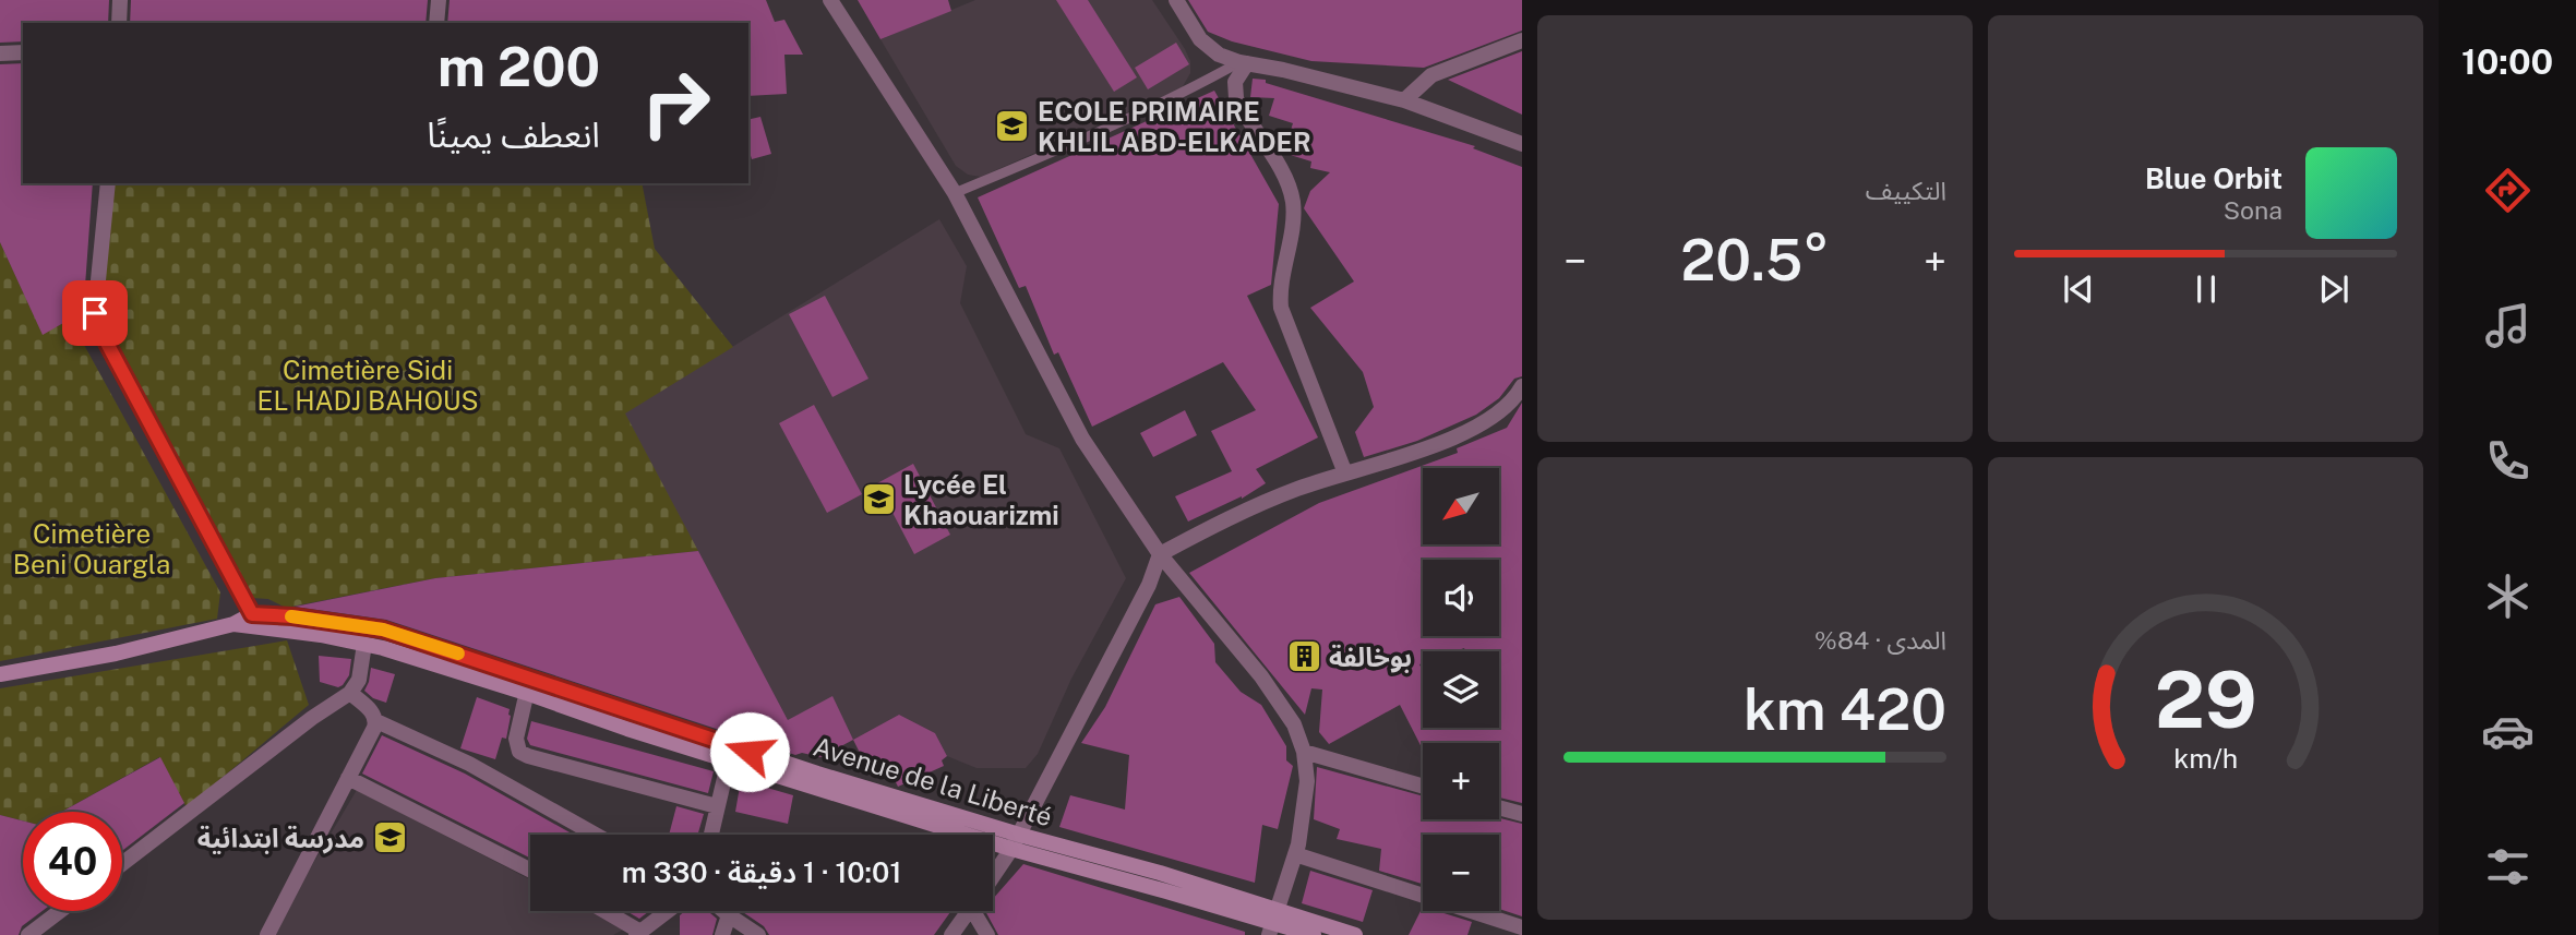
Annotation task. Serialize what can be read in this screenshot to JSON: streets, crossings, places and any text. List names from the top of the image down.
{
  "streets": {
    "street": ["Avenue de la Liberté"]
  },
  "parks": ["Cimetière Sidi EL HADJ BAHOUS", "Cimetière Beni Ouargla"],
  "places": {
    "school or university": ["ECOLE PRIMAIRE KHLIL ABD-ELKADER", "Lycée El Khaouarizmi", "مدرسة ابتدائية"],
    "building": ["بوخالفة"]
  },
  "north": "bottom left",
  "page": {
    "tabs": "10:00",
    "tile": [
      "التكييف",
      ["المدى · 84%", "420 km"]
    ],
    "turn": ["200 m", "انعطف يمينًا"],
    "song": ["Blue Orbit", "Sona"],
    "heat": ["−", "20.5°", "+"],
    "map_buttons": ["+", "−"],
    "limit": "40",
    "trip": "10:01 · 1 دقيقة · 330 m",
    "gauge": ["29", "km/h"]
  }
}
